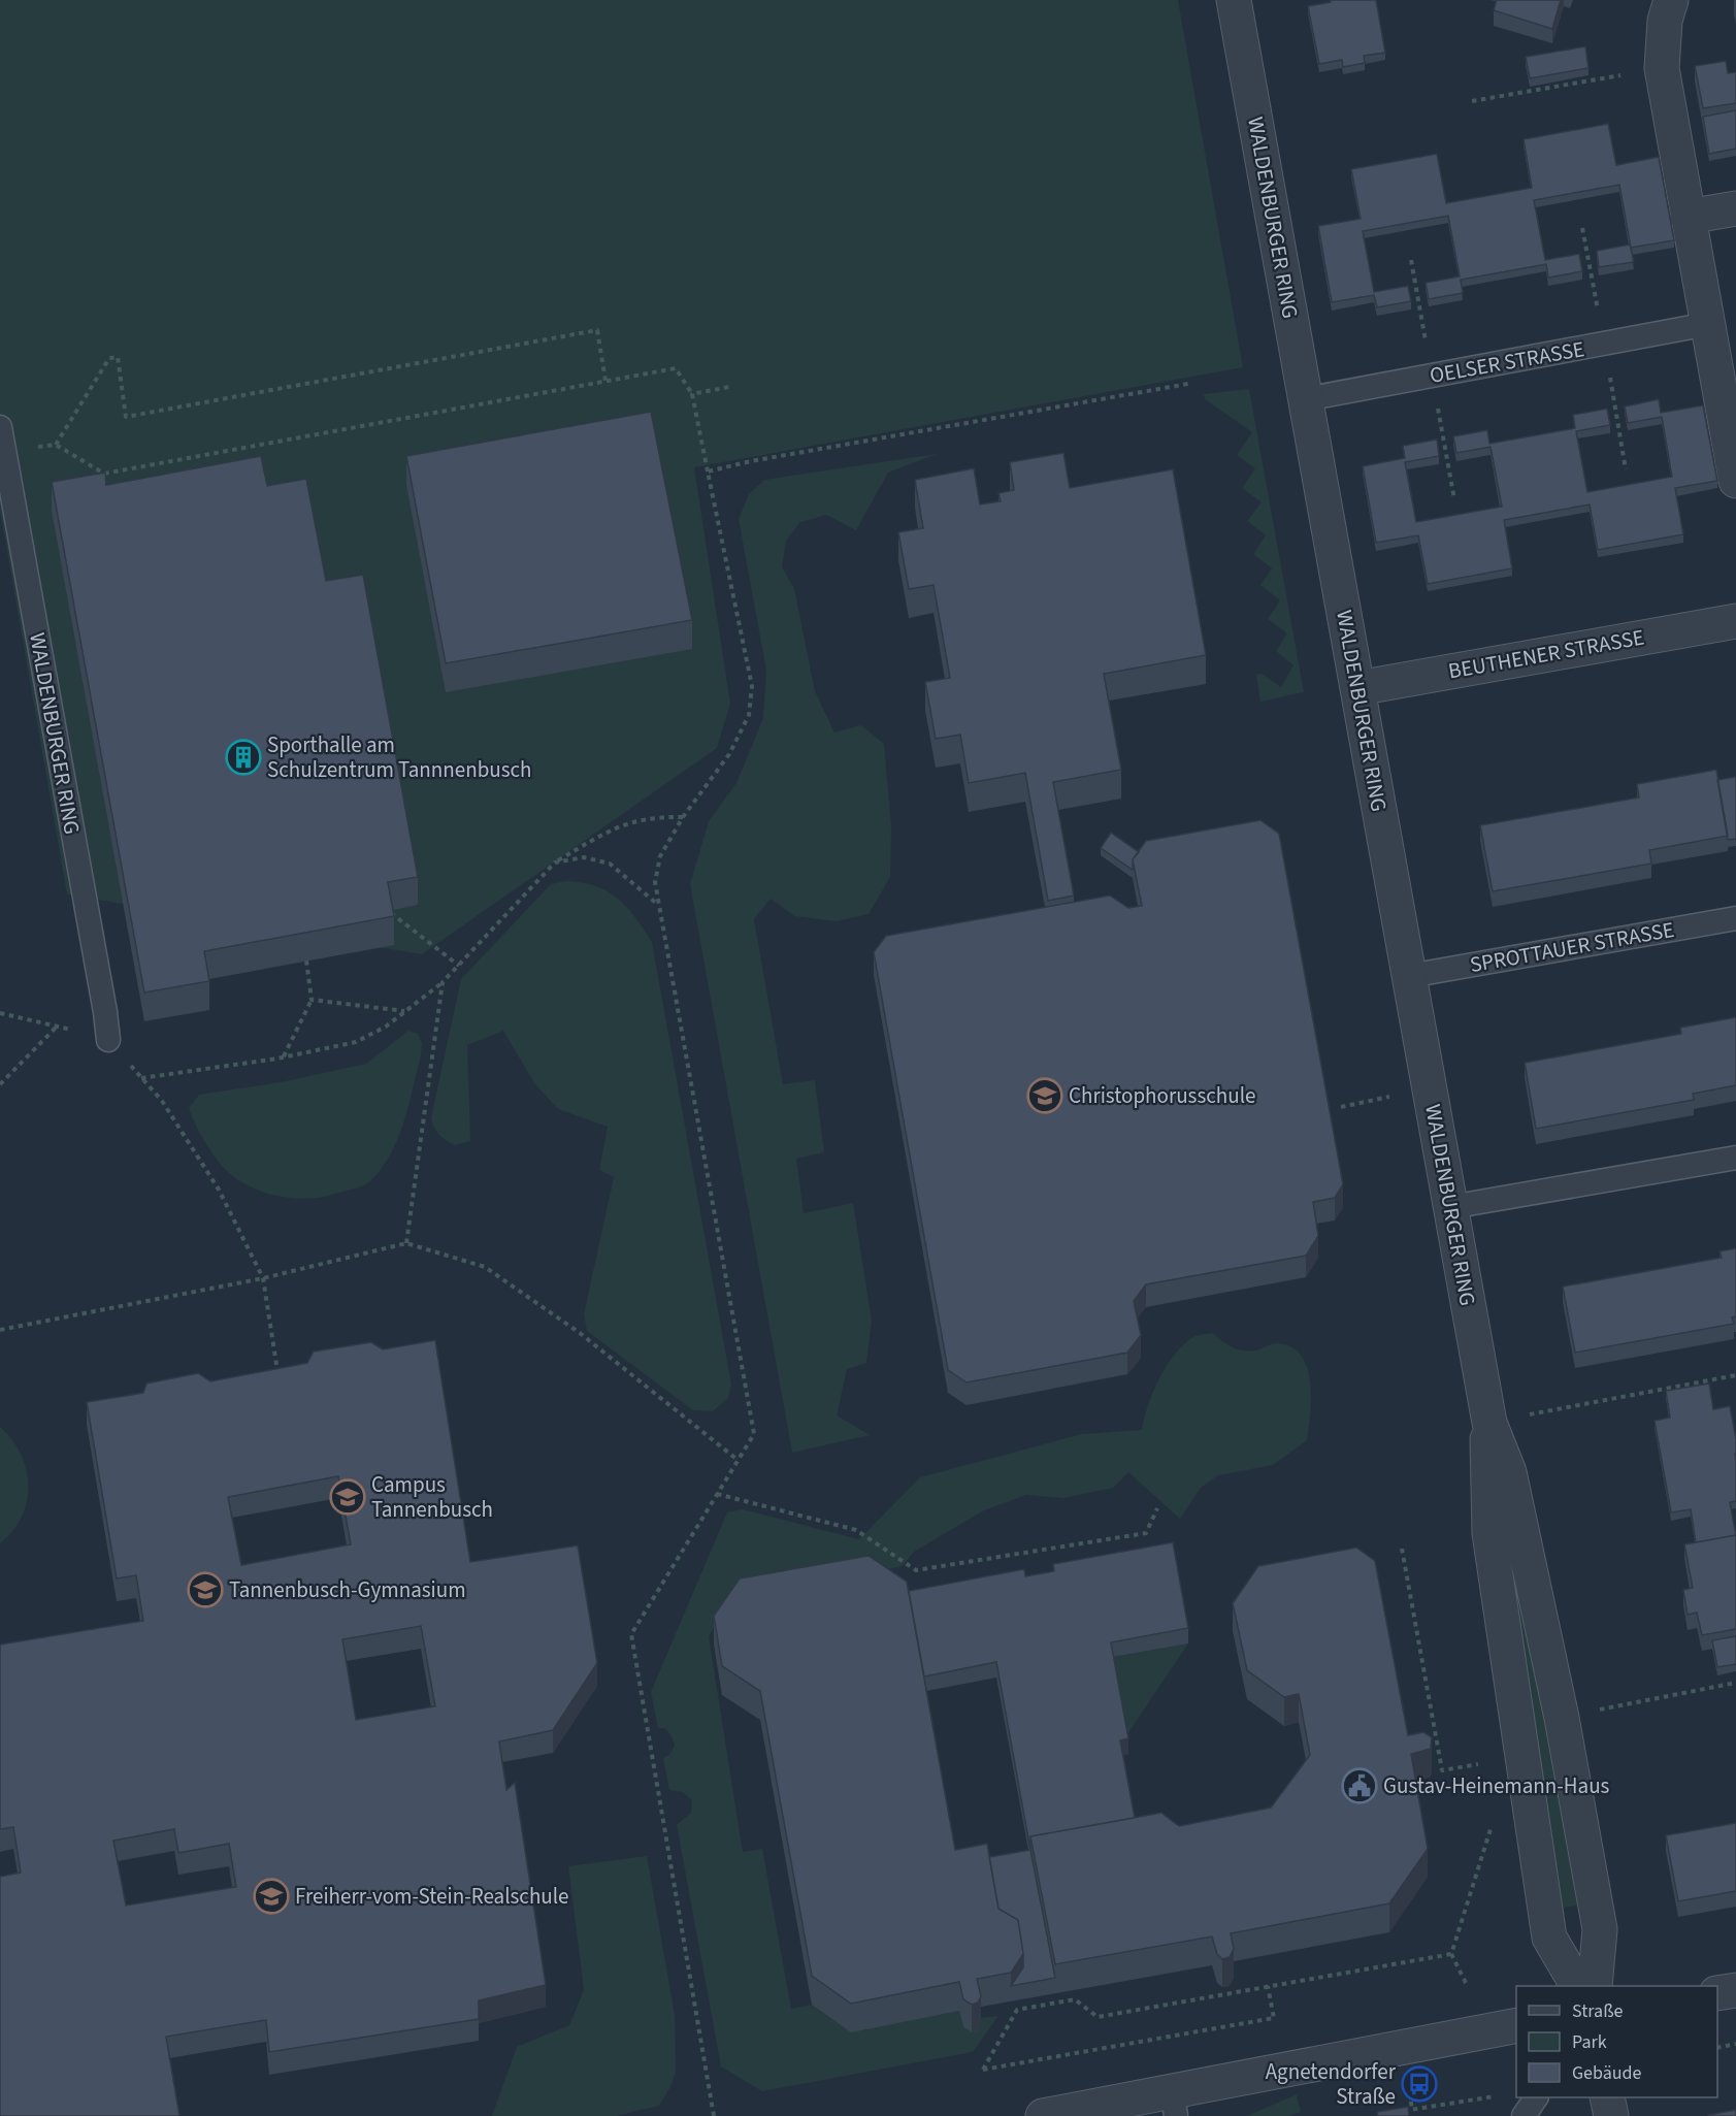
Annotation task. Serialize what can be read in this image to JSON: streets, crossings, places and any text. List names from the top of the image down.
{
  "streets": {
    "street": ["WALDENBURGER RING", "BEUTHENER STRASSE"],
    "lane": ["OELSER STRASSE", "SPROTTAUER STRASSE"]
  },
  "crossings": [
    ["WALDENBURGER RING", "OELSER STRASSE"],
    ["WALDENBURGER RING", "BEUTHENER STRASSE"],
    ["WALDENBURGER RING", "SPROTTAUER STRASSE"]
  ],
  "places": {
    "building": ["Sporthalle am Schulzentrum Tannnenbusch"],
    "school or university": [
      "Christophorusschule",
      "Campus Tannenbusch",
      "Tannenbusch-Gymnasium",
      "Freiherr-vom-Stein-Realschule"
    ],
    "public building": ["Gustav-Heinemann-Haus"],
    "bus stop": ["Agnetendorfer Straße"]
  },
  "legend": ["Straße", "Park", "Gebäude"]
}
